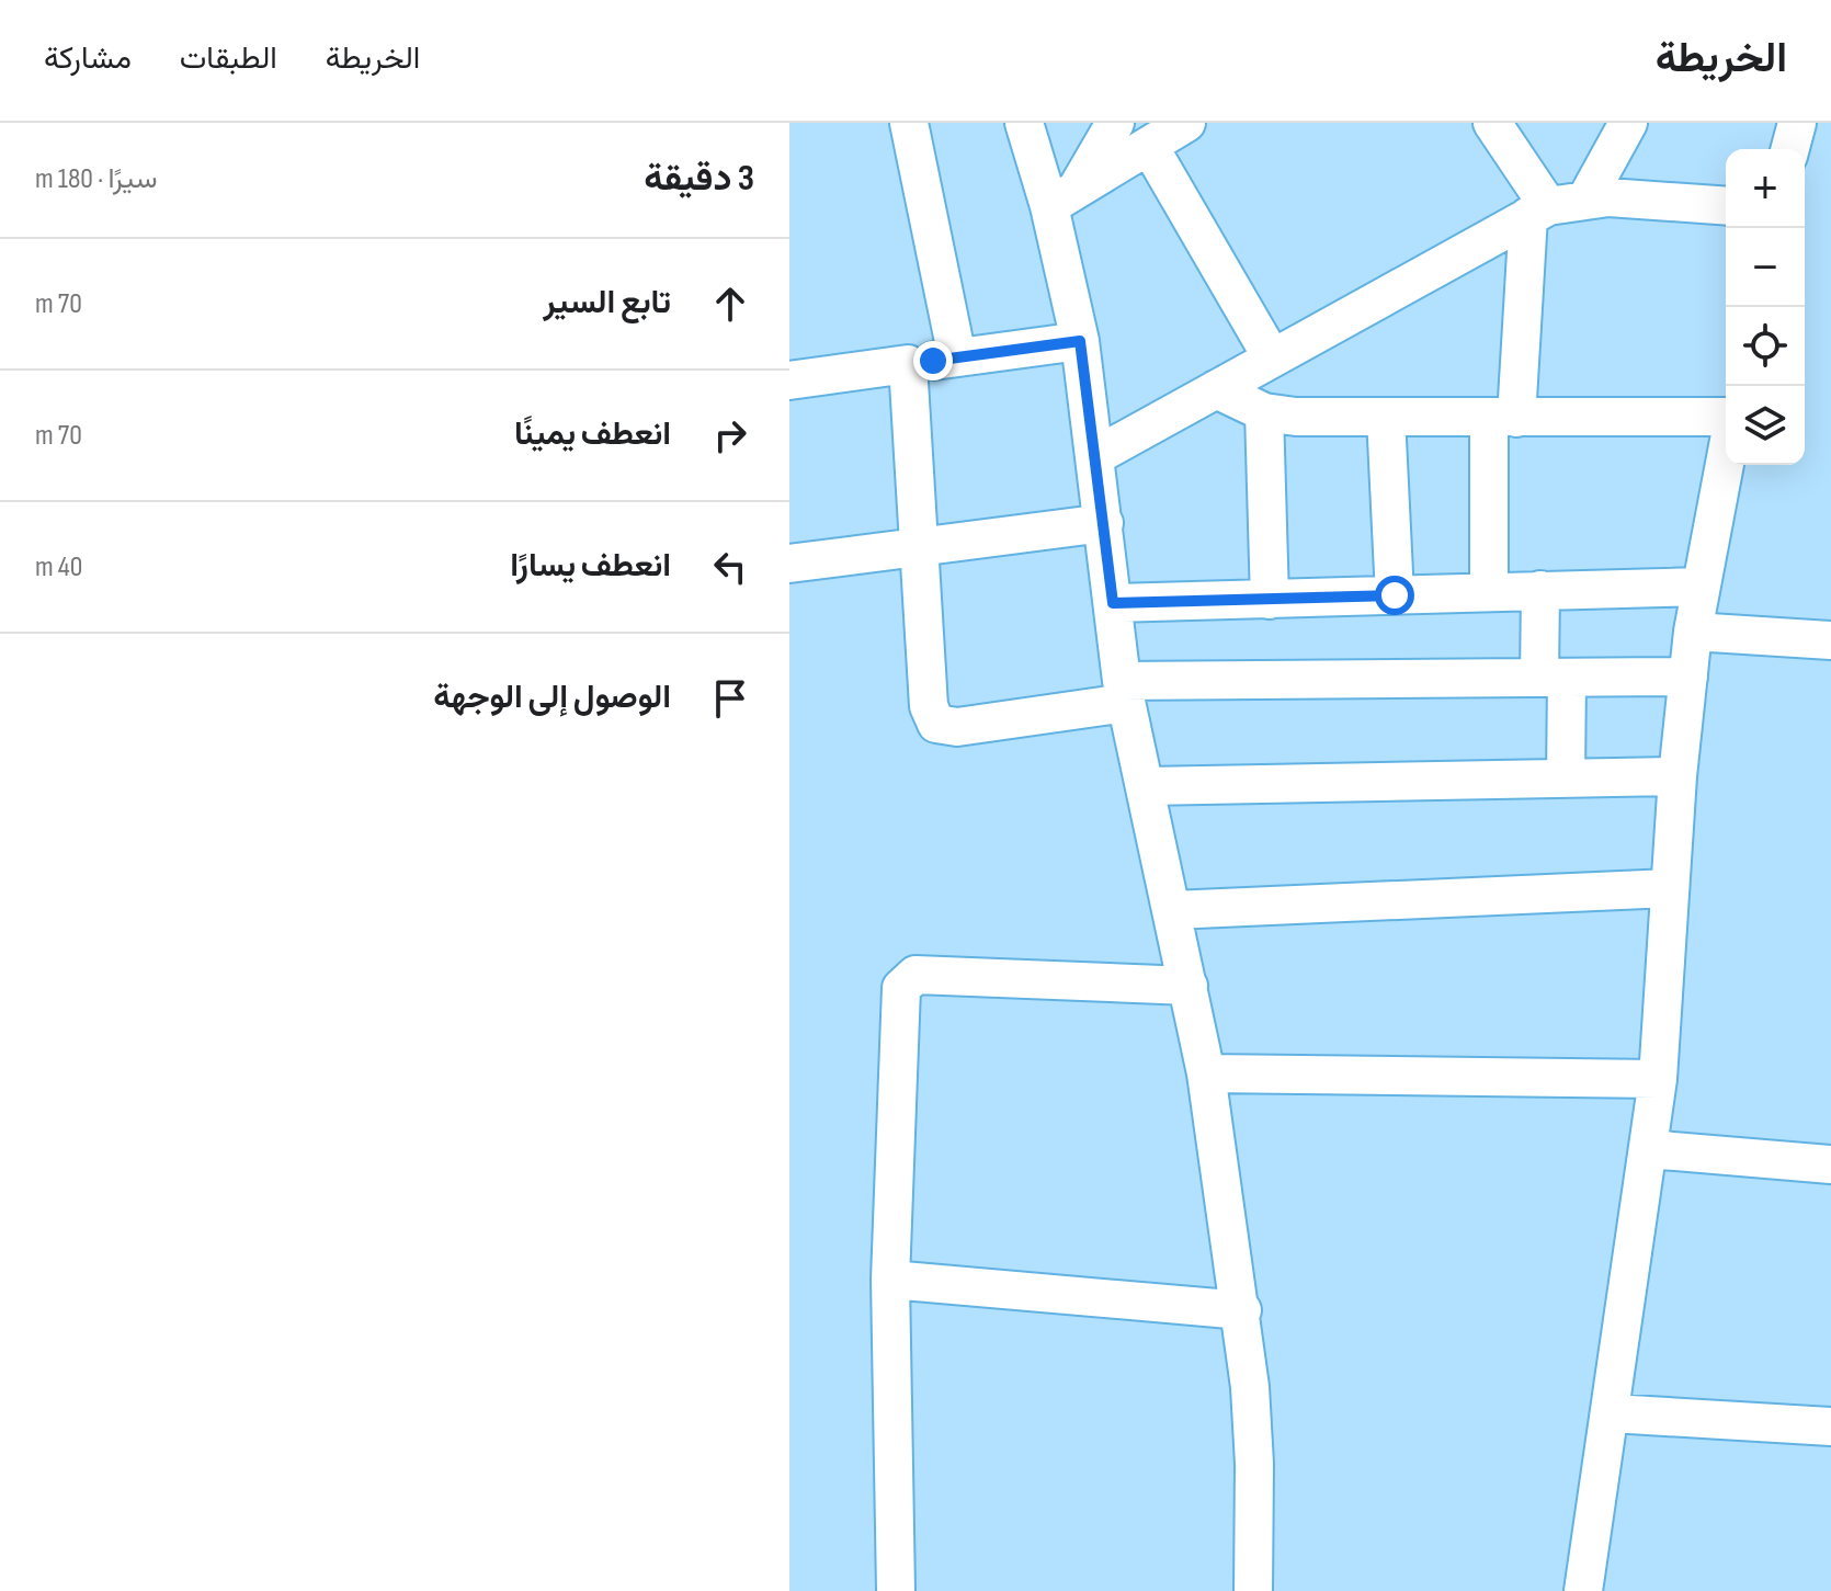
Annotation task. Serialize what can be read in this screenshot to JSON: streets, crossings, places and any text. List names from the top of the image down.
{
  "page": {
    "header": "الخريطة",
    "nav": ["الخريطة", "الطبقات", "مشاركة"],
    "heading": ["3 دقيقة", "سيرًا · 180 m"],
    "map_buttons": ["+", "−"],
    "list": [
      ["تابع السير", "70 m"],
      ["انعطف يمينًا", "70 m"],
      ["انعطف يسارًا", "40 m"],
      "الوصول إلى الوجهة"
    ]
  }
}
